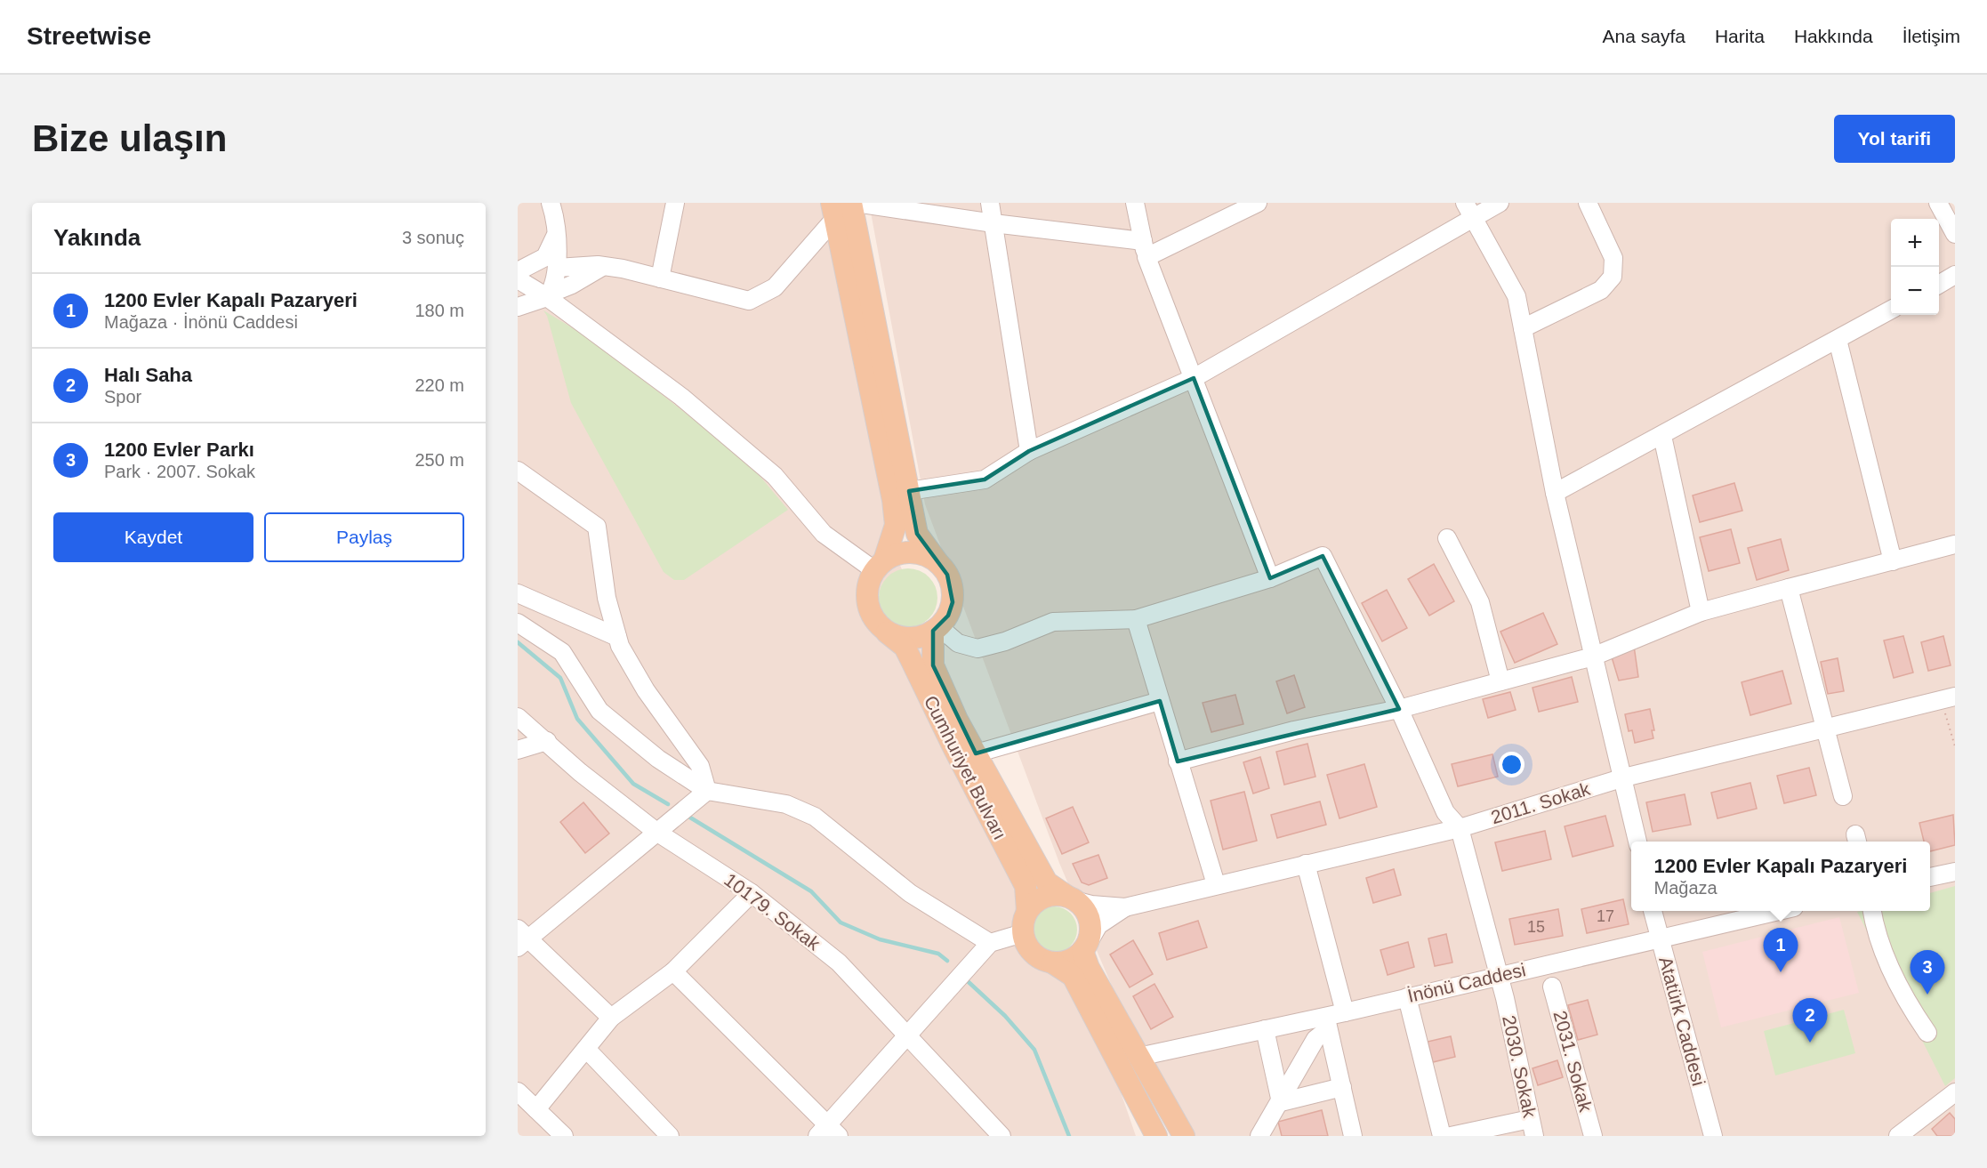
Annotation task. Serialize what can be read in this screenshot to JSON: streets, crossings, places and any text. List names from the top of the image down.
{
  "streets": {
    "main road": ["Cumhuriyet Bulvarı"],
    "street": [
      "2011. Sokak",
      "10179. Sokak",
      "İnönü Caddesi",
      "Atatürk Caddesi",
      "2031. Sokak",
      "2030. Sokak"
    ]
  },
  "crossings": [
    ["2011. Sokak", "2030. Sokak"],
    ["İnönü Caddesi", "Atatürk Caddesi"],
    ["İnönü Caddesi", "2030. Sokak"]
  ],
  "house_numbers": ["17", "15"],
  "page": {
    "header": "Streetwise",
    "nav": [
      "Ana sayfa",
      "Harita",
      "Hakkında",
      "İletişim"
    ],
    "buttons": [
      "Yol tarifi",
      ["Kaydet", "Paylaş"]
    ],
    "title": "Bize ulaşın",
    "heading": ["Yakında", "3 sonuç"],
    "map_buttons": ["+", "−"],
    "list": [
      {
        "mark": "1",
        "name": "1200 Evler Kapalı Pazaryeri",
        "note": "Mağaza · İnönü Caddesi",
        "value": "180 m"
      },
      {
        "mark": "2",
        "name": "Halı Saha",
        "note": "Spor",
        "value": "220 m"
      },
      {
        "mark": "3",
        "name": "1200 Evler Parkı",
        "note": "Park · 2007. Sokak",
        "value": "250 m"
      }
    ],
    "popup": ["1200 Evler Kapalı Pazaryeri", "Mağaza"],
    "pins": ["1", "3", "2"]
  }
}
